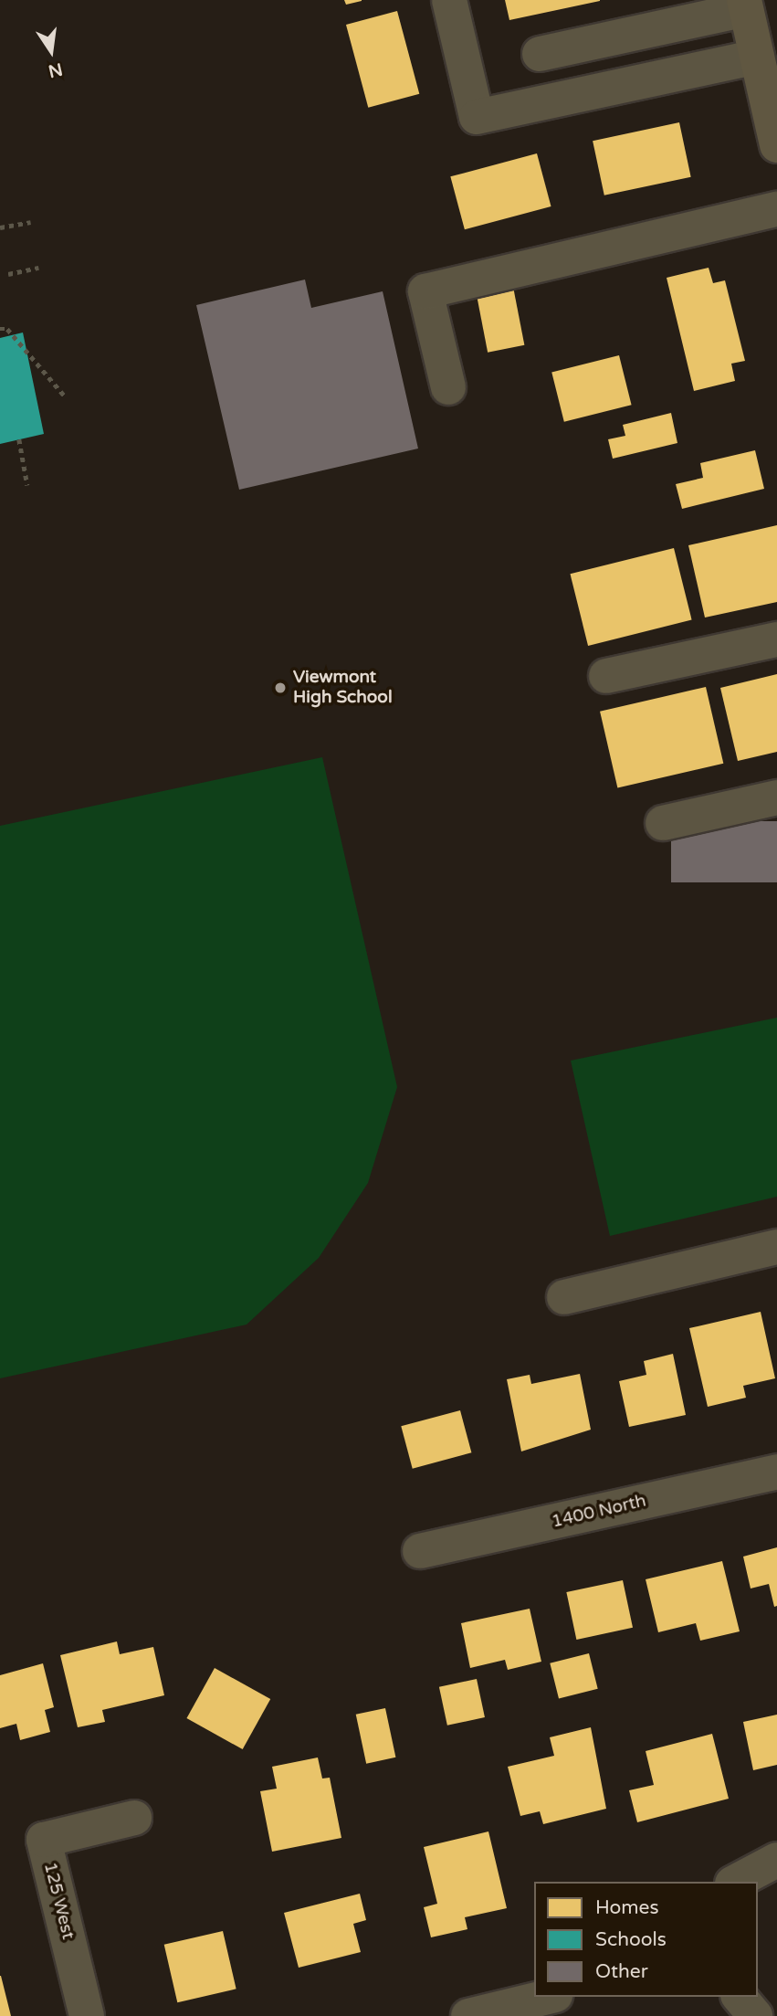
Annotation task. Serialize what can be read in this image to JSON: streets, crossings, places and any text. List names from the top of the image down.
{
  "streets": {
    "street": ["1400 North", "125 West"]
  },
  "places": ["Viewmont High School"],
  "legend": ["Homes", "Schools", "Other"],
  "north": "bottom"
}
